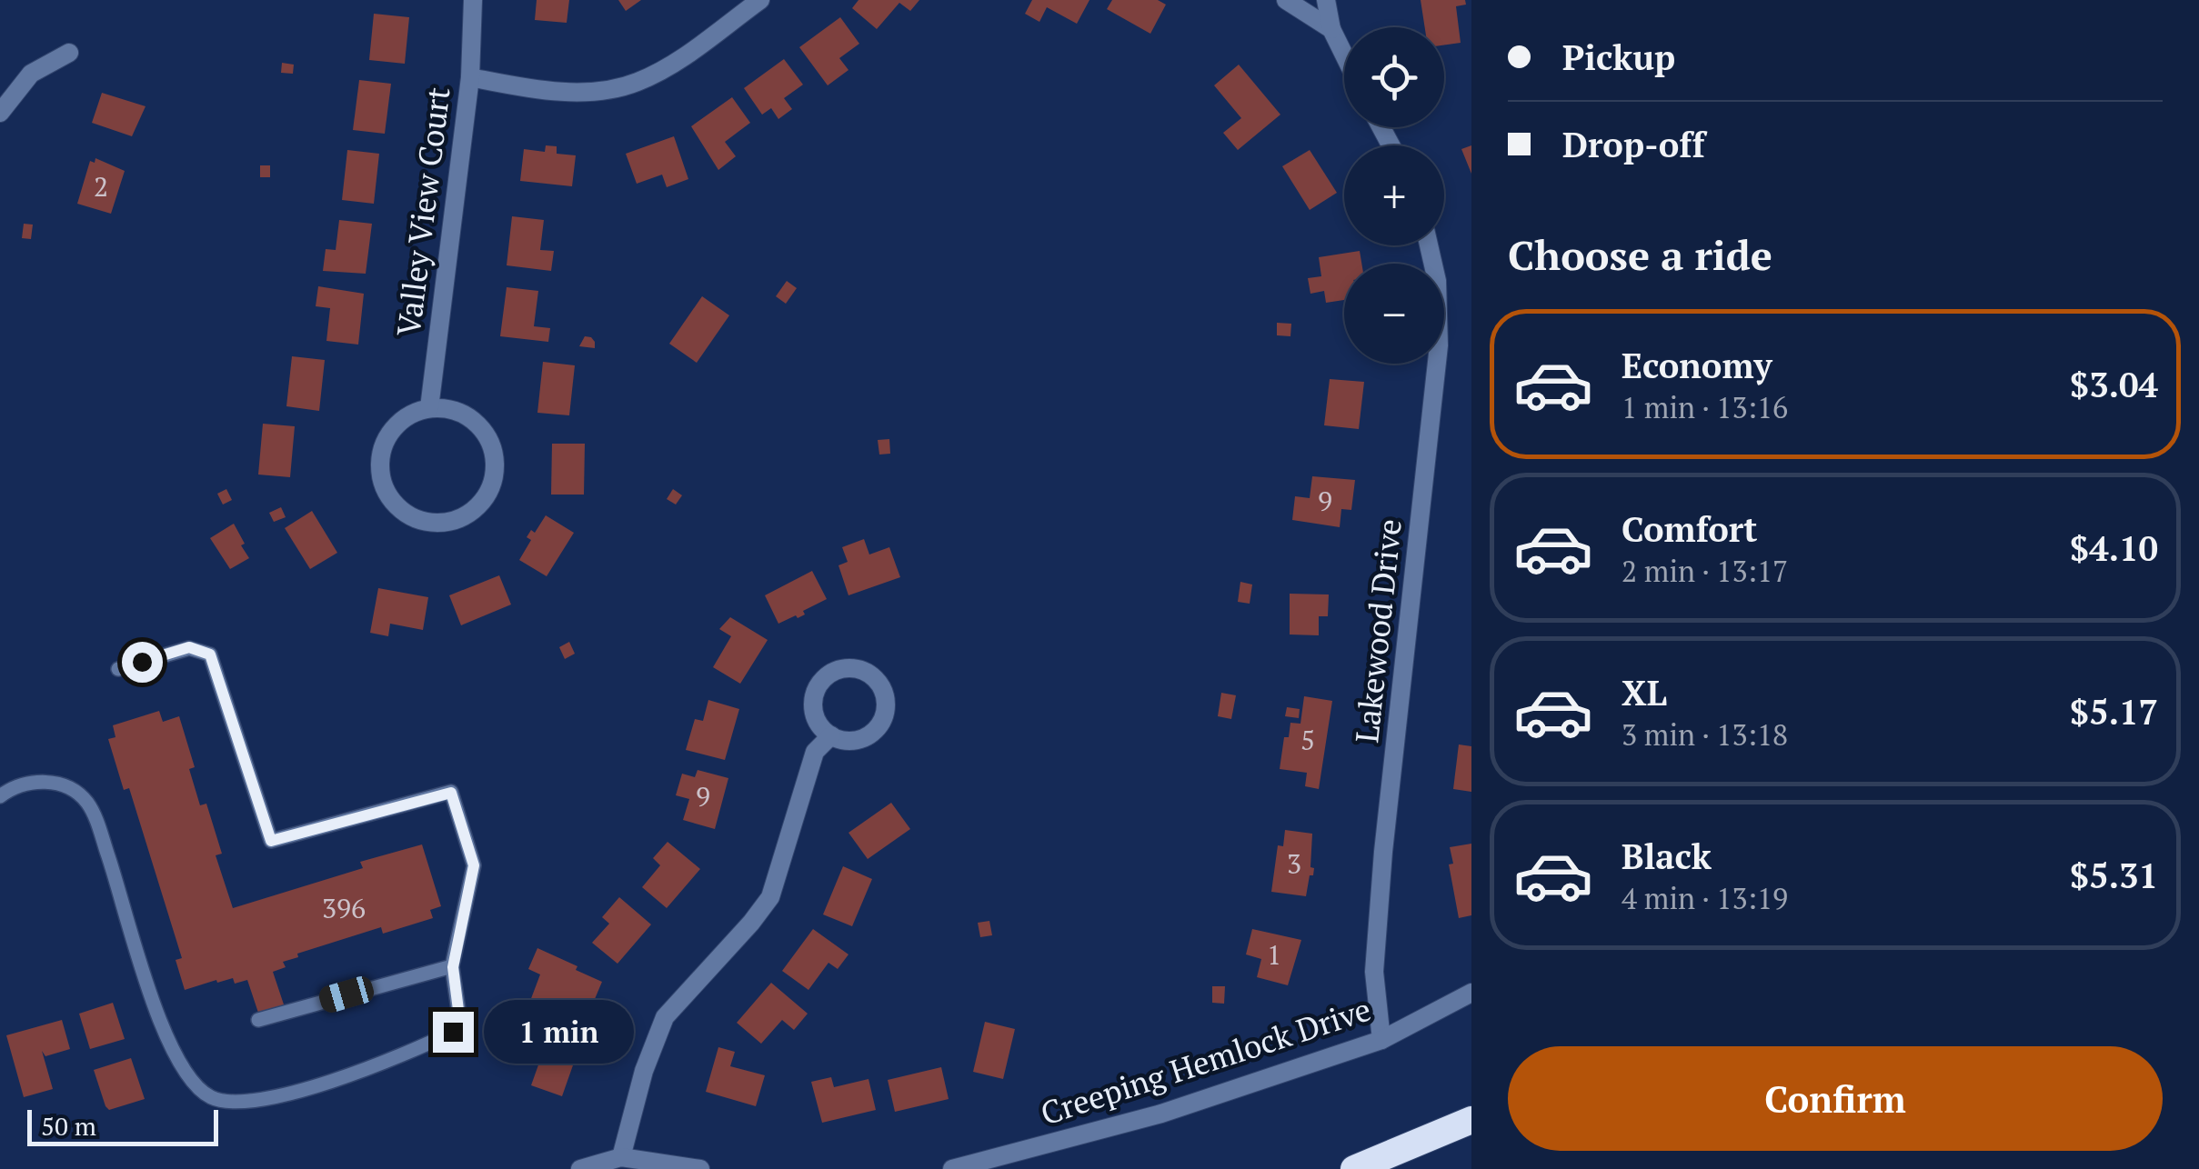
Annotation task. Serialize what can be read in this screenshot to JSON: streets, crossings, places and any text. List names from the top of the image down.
{
  "streets": {
    "street": ["Valley View Court", "Lakewood Drive", "Creeping Hemlock Drive"]
  },
  "crossings": [
    ["Lakewood Drive", "Creeping Hemlock Drive"]
  ],
  "house_numbers": [
    "2",
    "9",
    "5",
    "9",
    "3",
    "396",
    "1"
  ],
  "scale_bar": "50 m",
  "page": {
    "banner": ["Pickup", "Drop-off"],
    "map_buttons": ["+", "−"],
    "heading": "Choose a ride",
    "list": [
      {
        "name": "Economy",
        "note": "1 min · 13:16",
        "value": "$3.04"
      },
      {
        "name": "Comfort",
        "note": "2 min · 13:17",
        "value": "$4.10"
      },
      {
        "name": "XL",
        "note": "3 min · 13:18",
        "value": "$5.17"
      },
      {
        "name": "Black",
        "note": "4 min · 13:19",
        "value": "$5.31"
      }
    ],
    "bubble": "1 min",
    "buttons": "Confirm",
    "scale": "50 m"
  }
}
